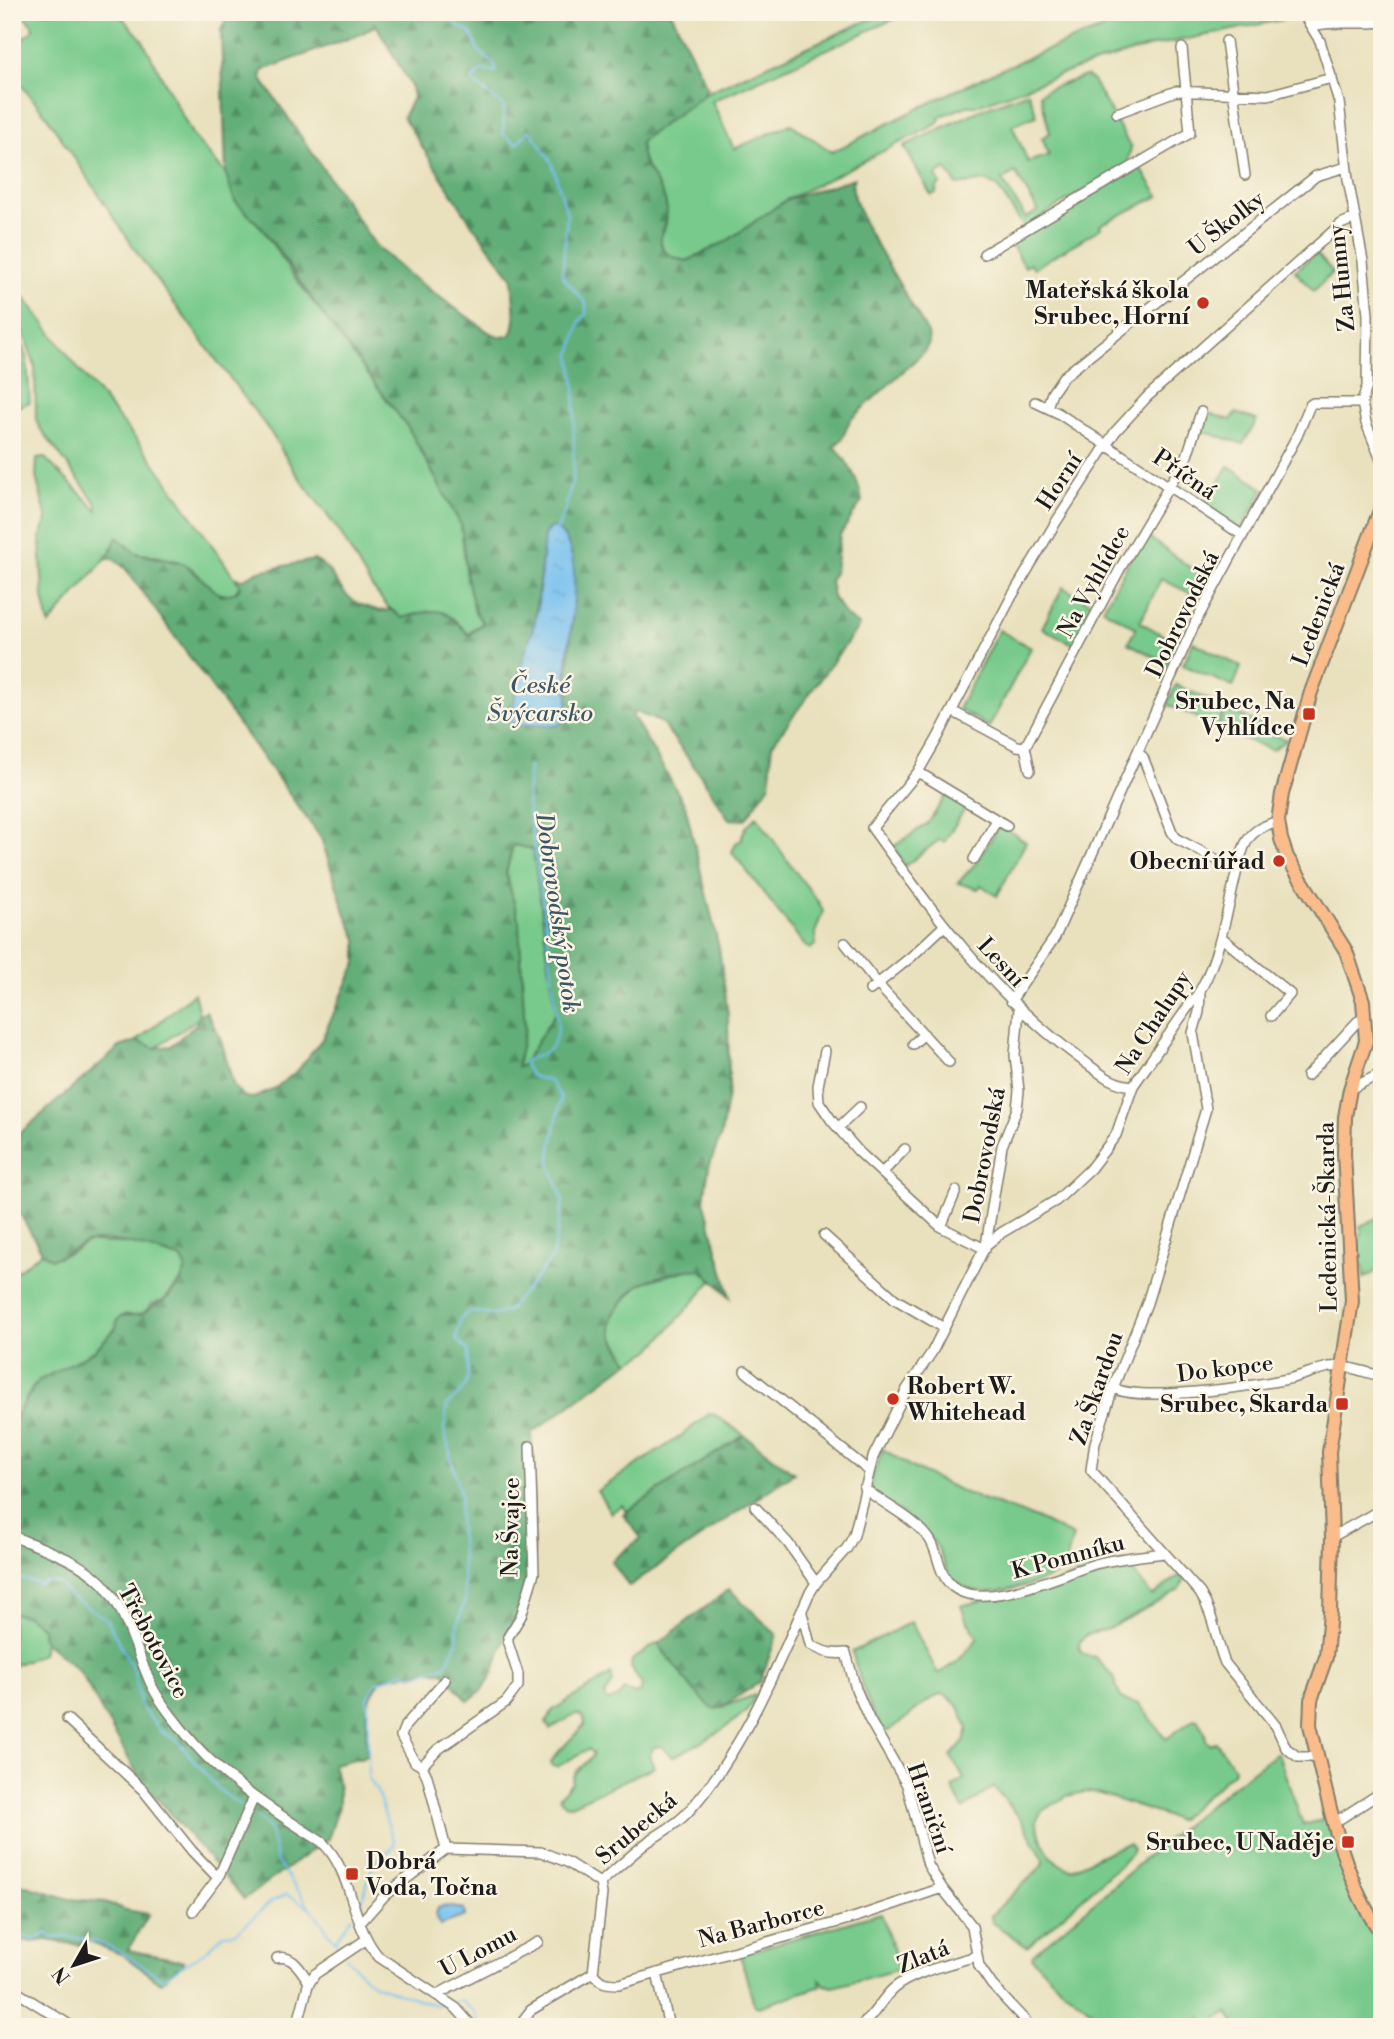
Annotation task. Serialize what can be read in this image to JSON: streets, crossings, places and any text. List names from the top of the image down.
{
  "streets": {
    "main road": ["Ledenická", "Ledenická-Škarda"],
    "street": [
      "U Školky",
      "Za Humny",
      "Příčná",
      "Horní",
      "Na Vyhlídce",
      "Dobrovodská",
      "Lesní",
      "Na Chalupy",
      "Do kopce",
      "Za Škardou",
      "Na Švajce",
      "K Pomníku",
      "Třebotovice",
      "Hraniční",
      "Srubecká",
      "Na Barborce",
      "U Lomu",
      "Zlatá"
    ]
  },
  "crossings": [
    ["U Školky", "Za Humny"],
    ["U Školky", "Příčná"],
    ["Za Humny", "Horní"],
    ["Za Humny", "Dobrovodská"],
    ["Příčná", "Horní"],
    ["Příčná", "Na Vyhlídce"],
    ["Příčná", "Dobrovodská"],
    ["Horní", "Lesní"],
    ["Dobrovodská", "Lesní"],
    ["Dobrovodská", "Na Chalupy"],
    ["Dobrovodská", "K Pomníku"],
    ["Dobrovodská", "Hraniční"],
    ["Dobrovodská", "Srubecká"],
    ["Ledenická", "Na Chalupy"],
    ["Ledenická", "Ledenická-Škarda"],
    ["Lesní", "Na Chalupy"],
    ["Na Chalupy", "Ledenická-Škarda"],
    ["Na Chalupy", "Za Škardou"],
    ["Ledenická-Škarda", "Do kopce"],
    ["Ledenická-Škarda", "Za Škardou"],
    ["Do kopce", "Za Škardou"],
    ["Za Škardou", "K Pomníku"],
    ["Třebotovice", "U Lomu"],
    ["Hraniční", "Na Barborce"],
    ["Hraniční", "Zlatá"]
  ],
  "water": ["České Švýcarsko", "Dobrovodský potok"],
  "places": {
    "other": ["Mateřská škola Srubec, Horní", "Obecní úřad", "Robert W. Whitehead"],
    "transit": [
      "Srubec, Na Vyhlídce",
      "Srubec, Škarda",
      "Srubec, U Naděje",
      "Dobrá Voda, Točna"
    ]
  },
  "north": "bottom left"
}
